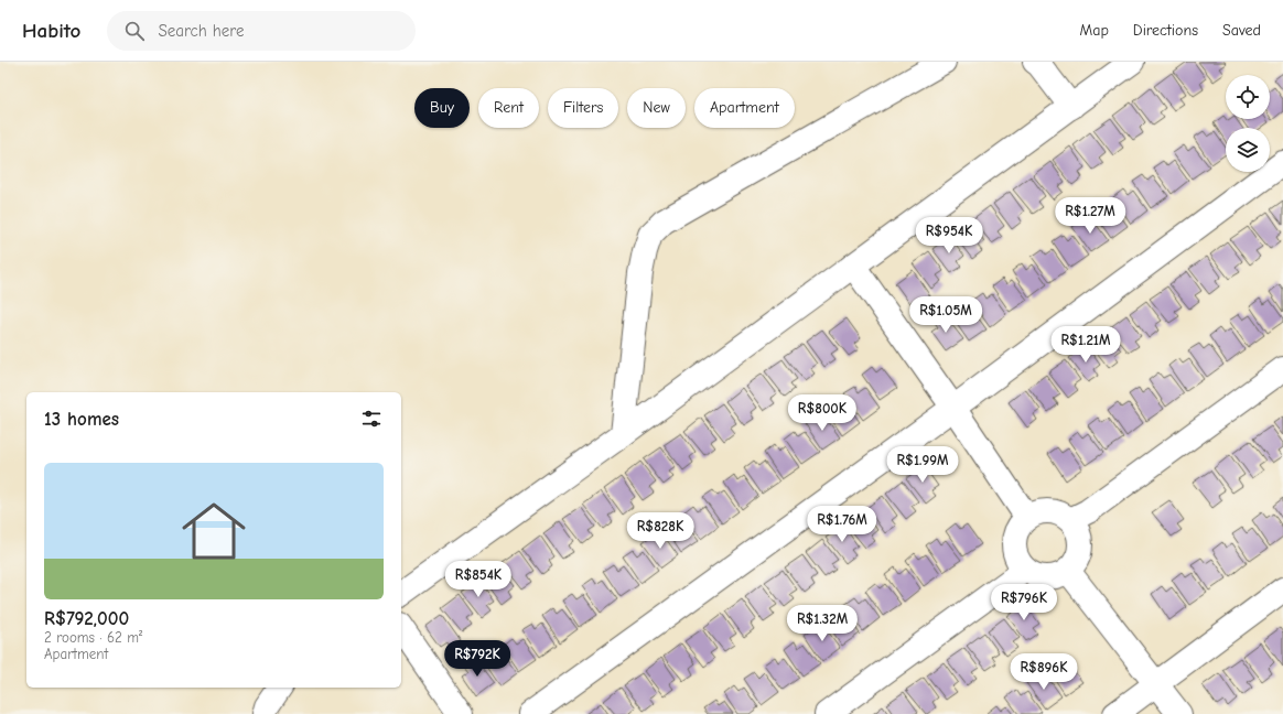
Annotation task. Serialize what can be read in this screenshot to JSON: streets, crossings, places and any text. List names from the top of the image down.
{
  "page": {
    "header": "Habito",
    "search": "Search here",
    "nav": ["Map", "Directions", "Saved"],
    "chip": [
      "Buy",
      "Rent",
      "Filters",
      "New",
      "Apartment"
    ],
    "price": [
      "R$1.27M",
      "R$954K",
      "R$1.05M",
      "R$1.21M",
      "R$800K",
      "R$1.99M",
      "R$1.76M",
      "R$828K",
      "R$854K",
      "R$796K",
      "R$1.32M",
      "R$792K",
      "R$896K"
    ],
    "heading": "13 homes",
    "list": [
      {
        "name": "R$792,000",
        "note": "2 rooms · 62 m² · Apartment"
      }
    ]
  }
}
